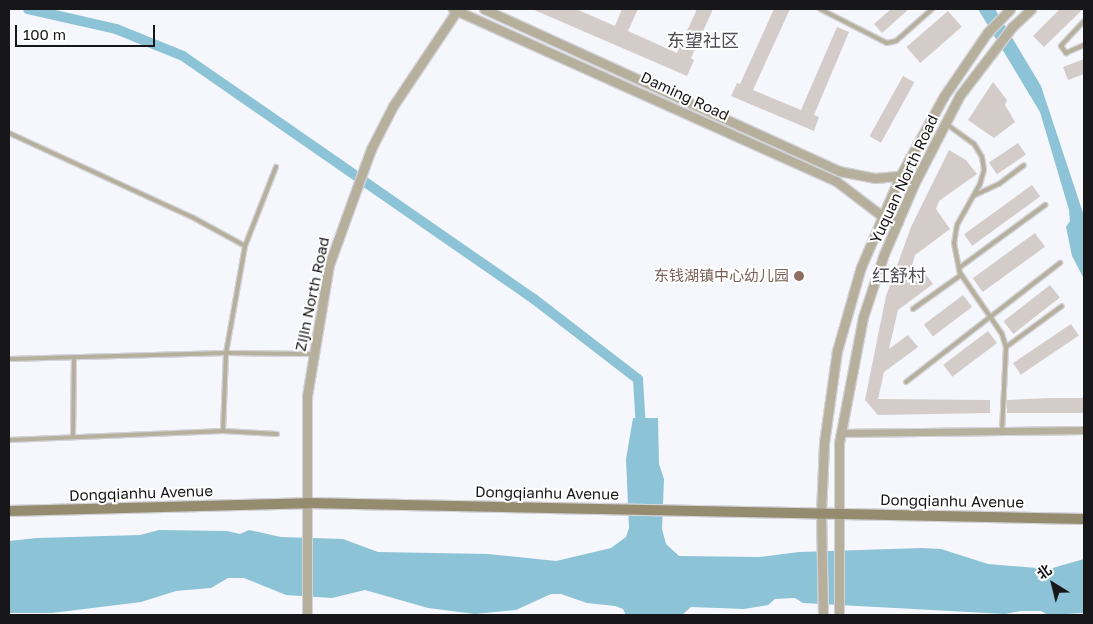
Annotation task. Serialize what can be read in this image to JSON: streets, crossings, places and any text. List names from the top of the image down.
{
  "streets": {
    "main road": ["Dongqianhu Avenue"],
    "street": ["Daming Road", "Yuquan North Road", "Zijin North Road"]
  },
  "crossings": [
    ["Daming Road", "Yuquan North Road"],
    ["Daming Road", "Zijin North Road"],
    ["Yuquan North Road", "Dongqianhu Avenue"],
    ["Zijin North Road", "Dongqianhu Avenue"]
  ],
  "districts": ["东望社区", "红舒村"],
  "places": ["东钱湖镇中心幼儿园"],
  "scale_bar": "100 m",
  "north": "top left"
}
